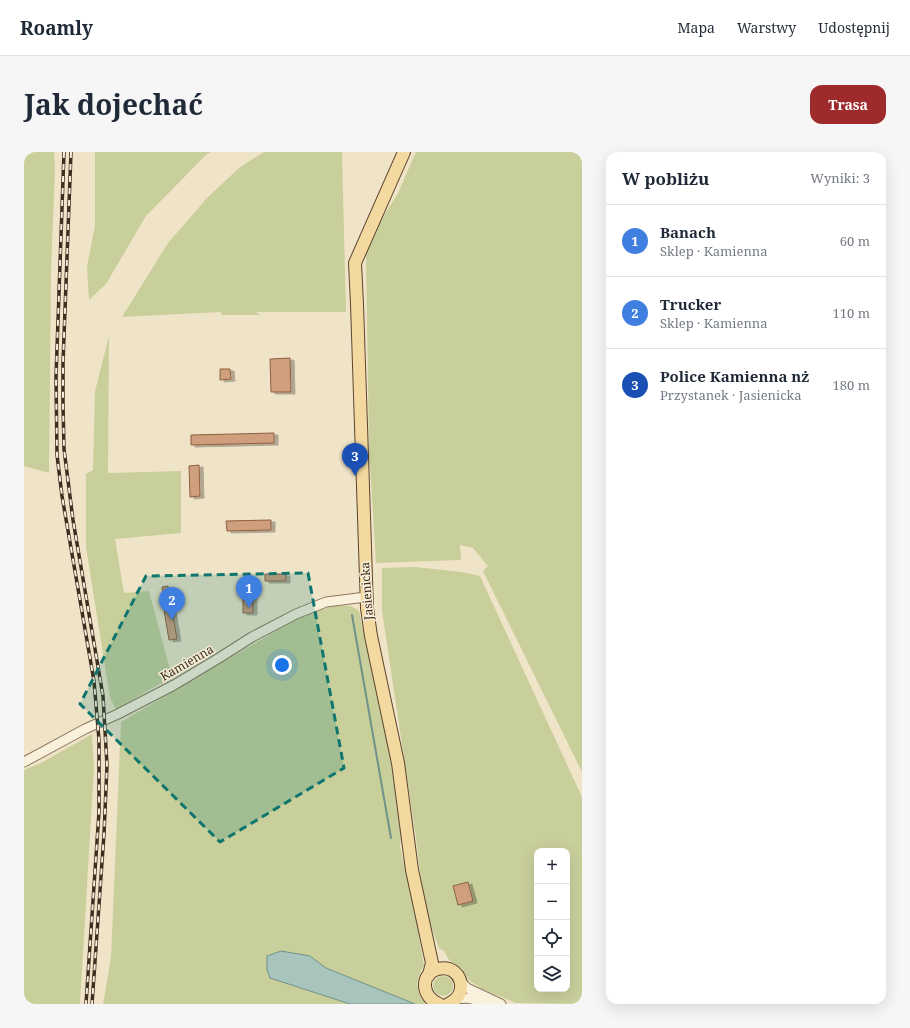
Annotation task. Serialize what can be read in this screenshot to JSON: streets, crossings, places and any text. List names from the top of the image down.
{
  "streets": {
    "main road": ["Jasienicka"],
    "street": ["Kamienna"]
  },
  "crossings": [
    ["Jasienicka", "Kamienna"]
  ],
  "page": {
    "header": "Roamly",
    "nav": ["Mapa", "Warstwy", "Udostępnij"],
    "title": "Jak dojechać",
    "buttons": "Trasa",
    "heading": ["W pobliżu", "Wyniki: 3"],
    "list": [
      {
        "mark": "1",
        "name": "Banach",
        "note": "Sklep · Kamienna",
        "value": "60 m"
      },
      {
        "mark": "2",
        "name": "Trucker",
        "note": "Sklep · Kamienna",
        "value": "110 m"
      },
      {
        "mark": "3",
        "name": "Police Kamienna nż",
        "note": "Przystanek · Jasienicka",
        "value": "180 m"
      }
    ],
    "pins": ["3", "1", "2"],
    "map_buttons": ["+", "−"]
  }
}
